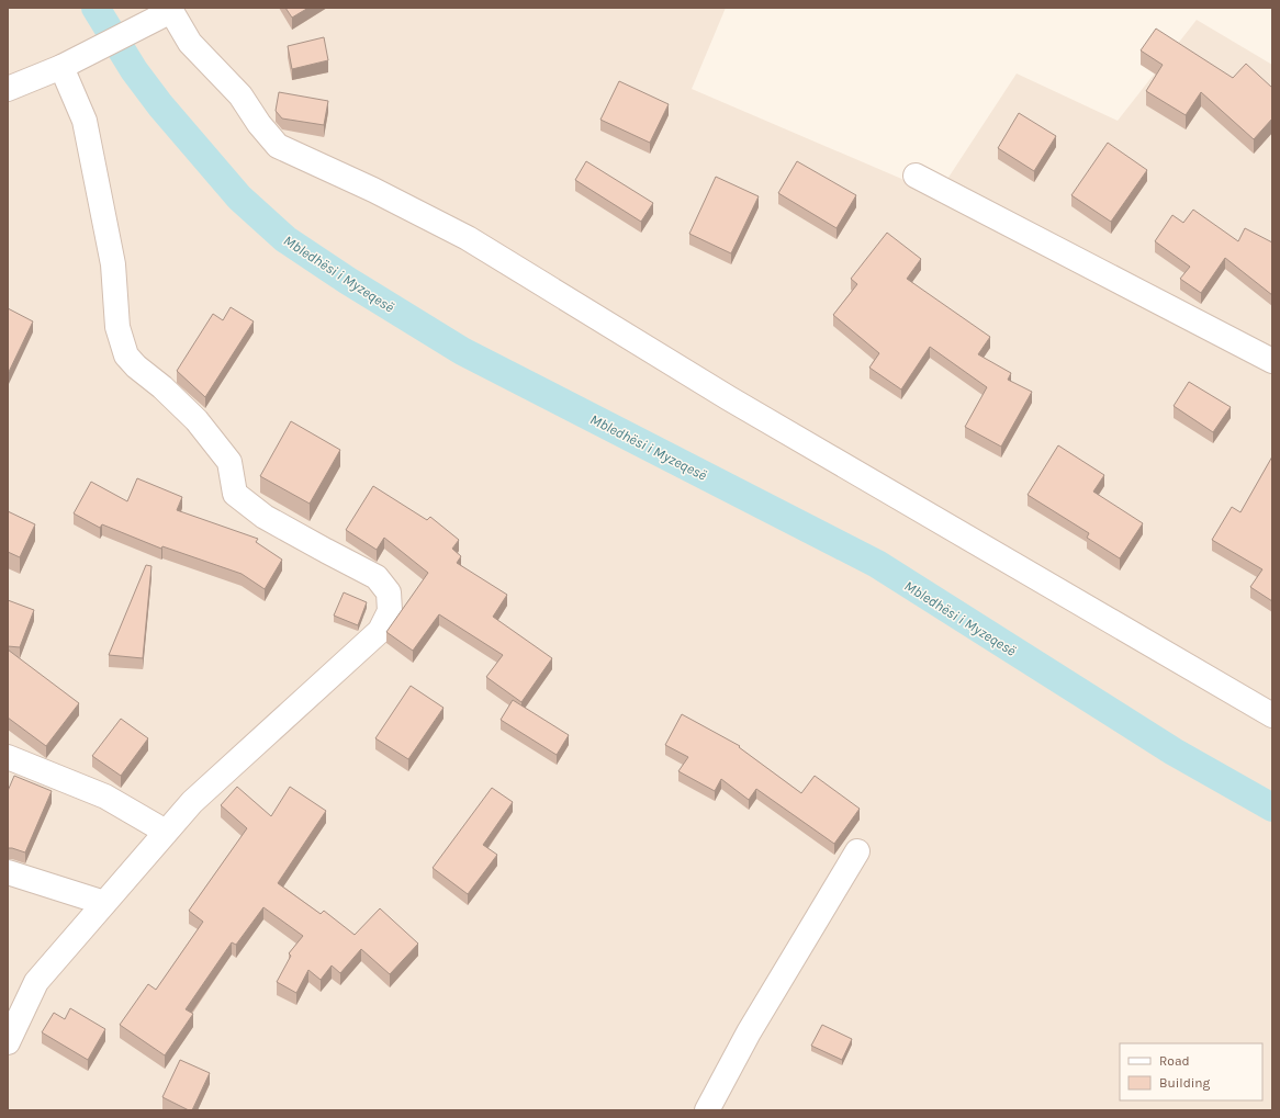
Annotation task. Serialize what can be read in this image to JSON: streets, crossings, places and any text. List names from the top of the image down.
{
  "water": ["Mbledhësi i Myzeqesë"],
  "legend": ["Road", "Building"]
}
